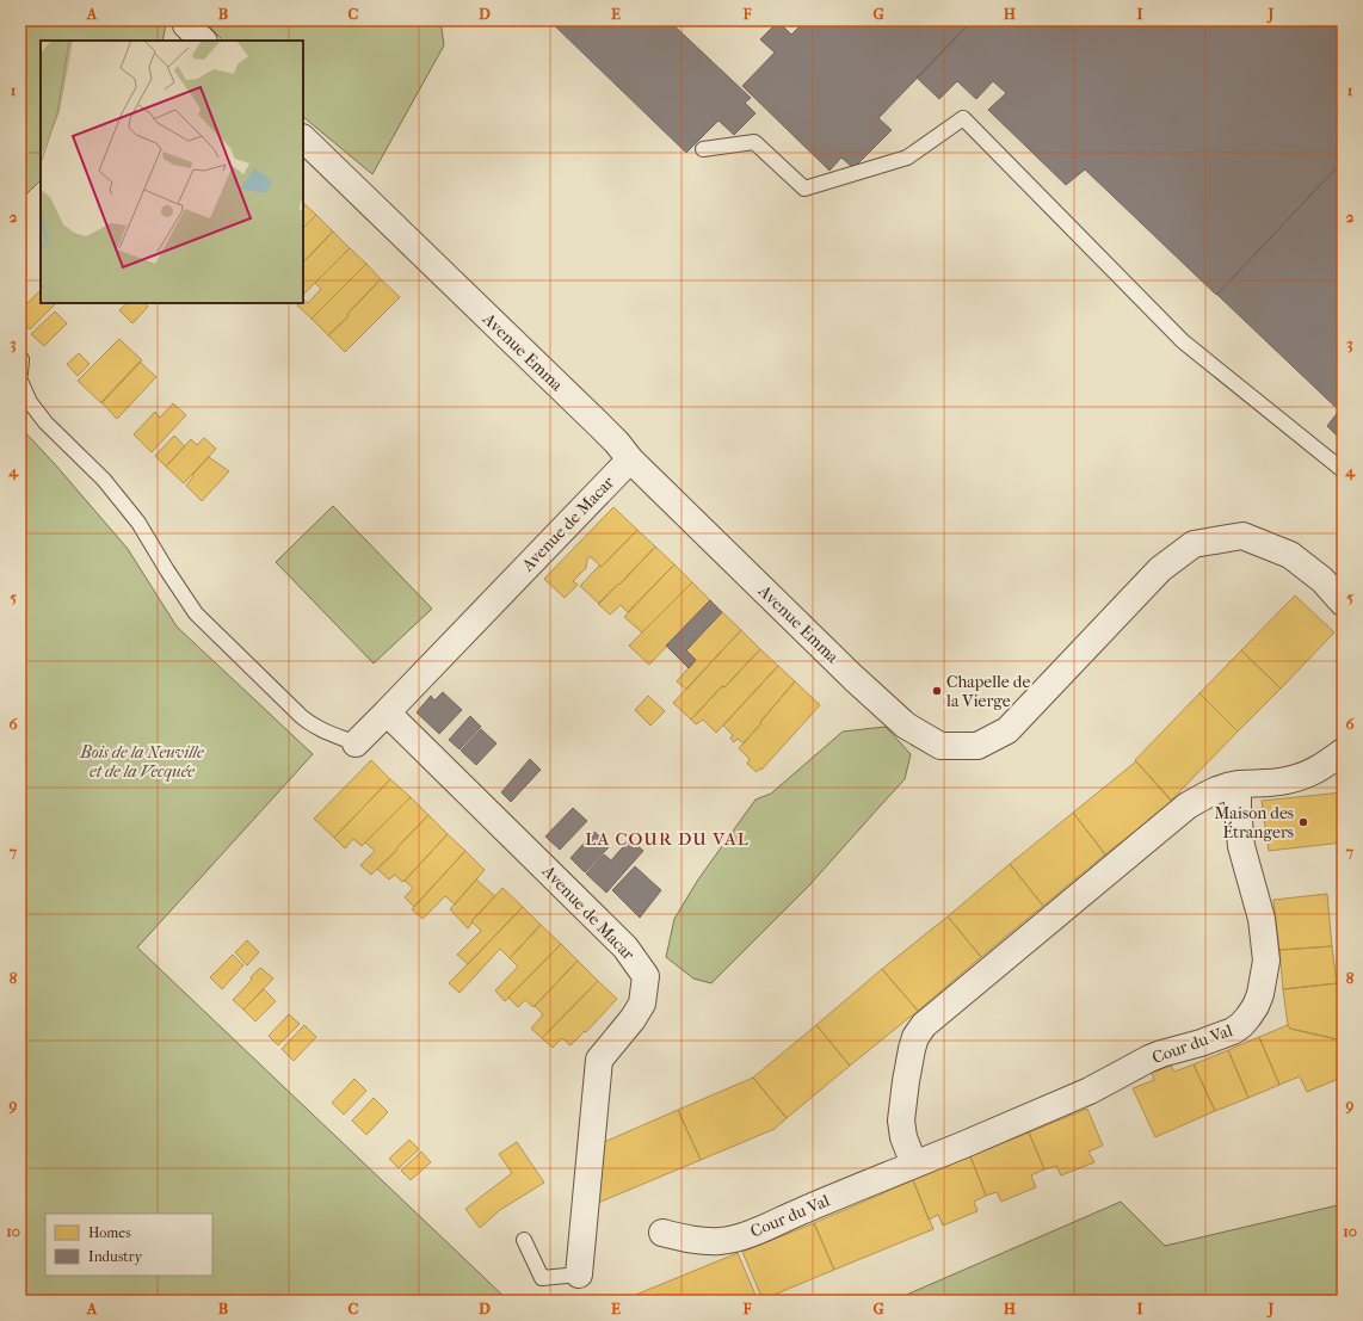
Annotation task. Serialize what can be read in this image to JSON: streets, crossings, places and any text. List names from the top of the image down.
{
  "streets": {
    "street": ["Avenue Emma", "Avenue de Macar", "Cour du Val"]
  },
  "crossings": [
    ["Avenue Emma", "Avenue de Macar"]
  ],
  "districts": ["LA COUR DU VAL"],
  "parks": ["Bois de la Neuville et de la Vecquée"],
  "places": ["Chapelle de la Vierge", "Maison des Étrangers"],
  "legend": ["Homes", "Industry"],
  "grid": {
    "columns": [
      "A",
      "B",
      "C",
      "D",
      "E",
      "F",
      "G",
      "H",
      "I",
      "J"
    ],
    "rows": [
      "1",
      "2",
      "3",
      "4",
      "5",
      "6",
      "7",
      "8",
      "9",
      "10"
    ]
  }
}
